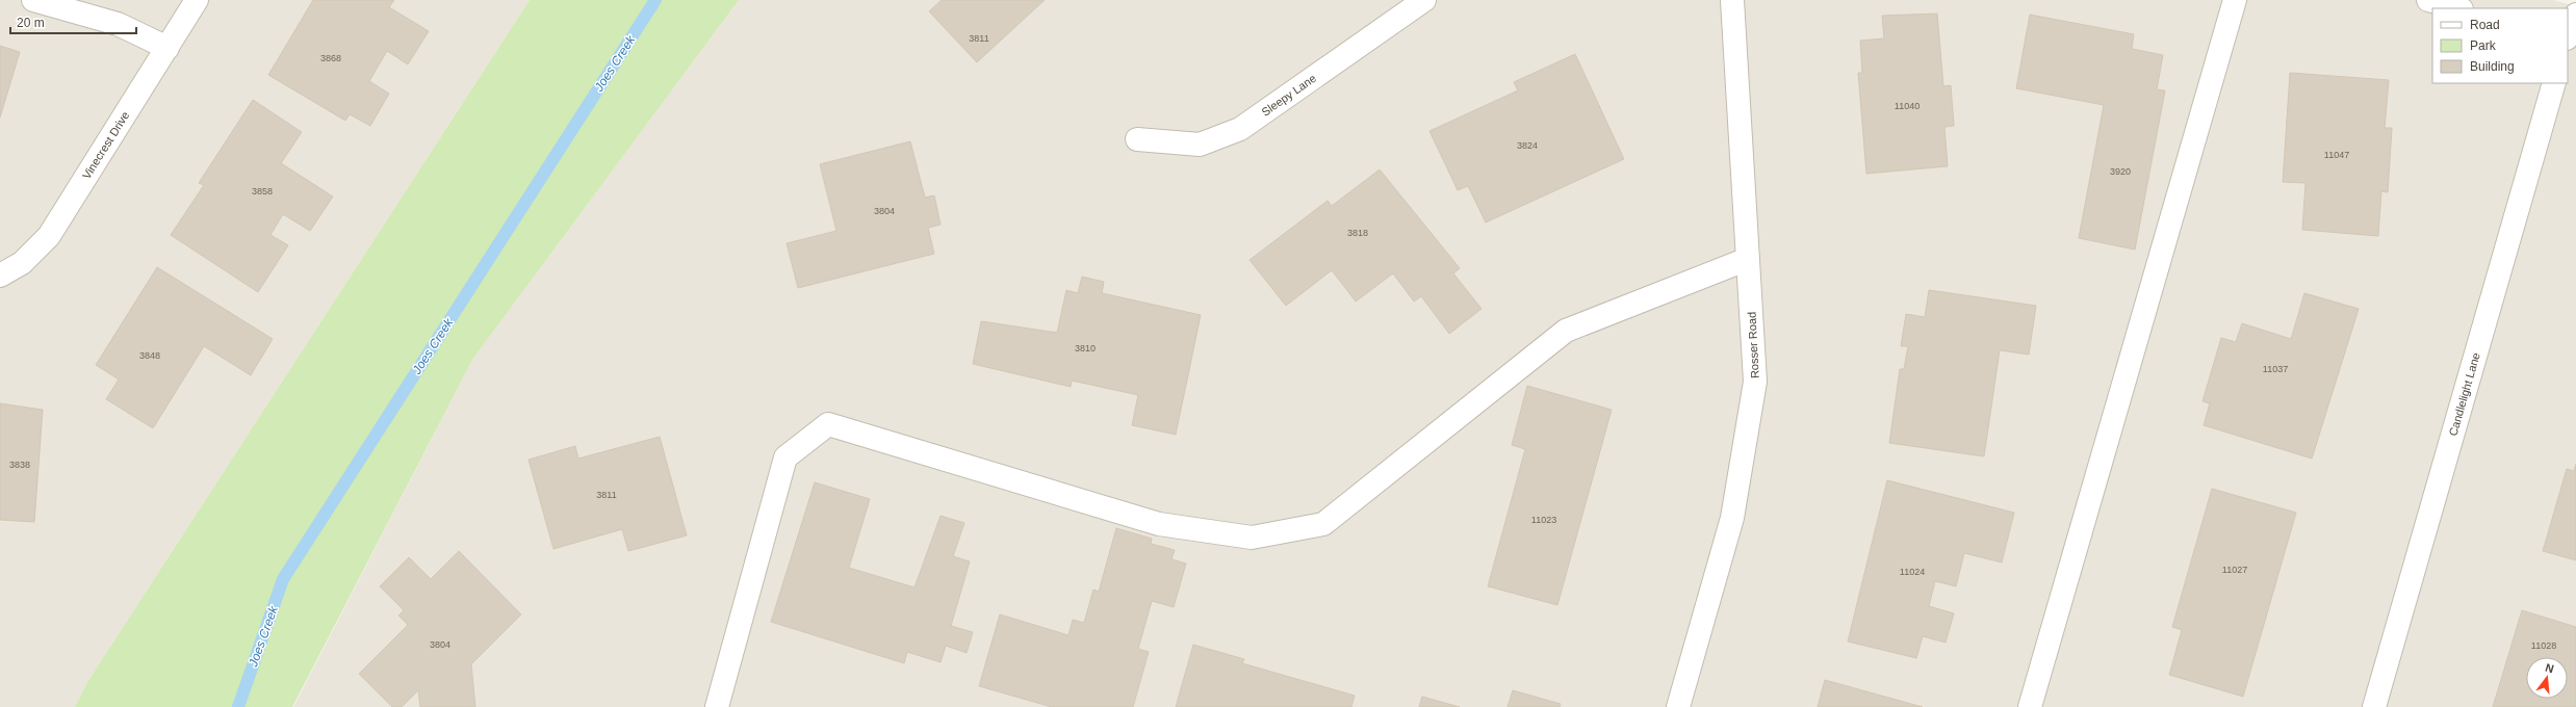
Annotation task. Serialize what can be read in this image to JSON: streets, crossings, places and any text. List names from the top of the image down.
{
  "streets": {
    "street": [
      "Sleepy Lane",
      "Vinecrest Drive",
      "Rosser Road",
      "Candlelight Lane"
    ]
  },
  "water": ["Joes Creek"],
  "house_numbers": [
    "3811",
    "3868",
    "11040",
    "3824",
    "11047",
    "3920",
    "3858",
    "3804",
    "3818",
    "3810",
    "3848",
    "11037",
    "3838",
    "3811",
    "11023",
    "11027",
    "11024",
    "3804",
    "11028"
  ],
  "legend": ["Road", "Park", "Building"],
  "scale_bar": "20 m",
  "north": "top"
}
